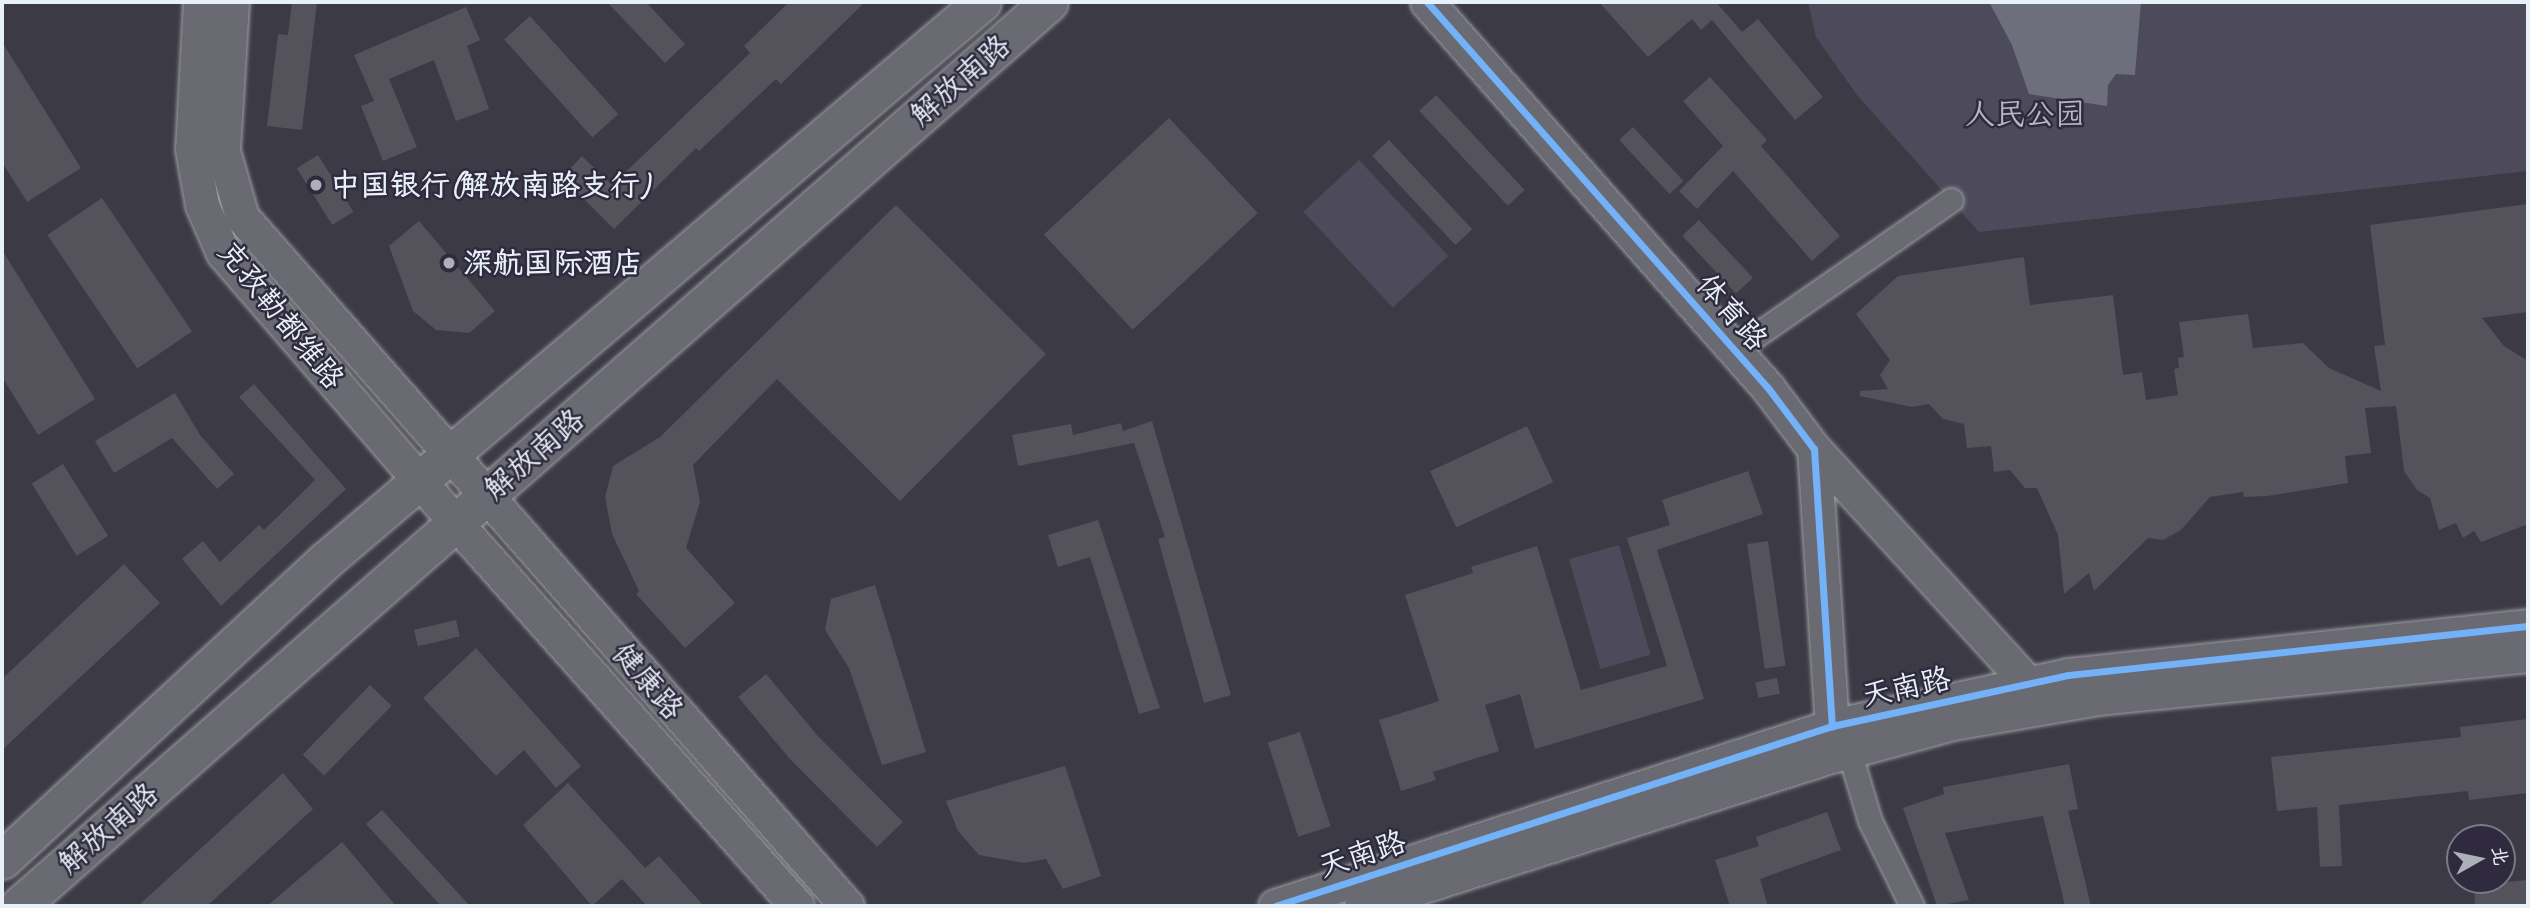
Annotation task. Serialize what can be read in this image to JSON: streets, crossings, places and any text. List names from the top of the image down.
{
  "streets": {
    "main road": ["解放南路"],
    "street": [
      "体育路",
      "克孜勒都维路",
      "健康路",
      "天南路"
    ]
  },
  "crossings": [
    ["解放南路", "克孜勒都维路"],
    ["解放南路", "健康路"],
    ["体育路", "天南路"],
    ["克孜勒都维路", "健康路"]
  ],
  "parks": ["人民公园"],
  "places": ["中国银行(解放南路支行)", "深航国际酒店"],
  "north": "right"
}
